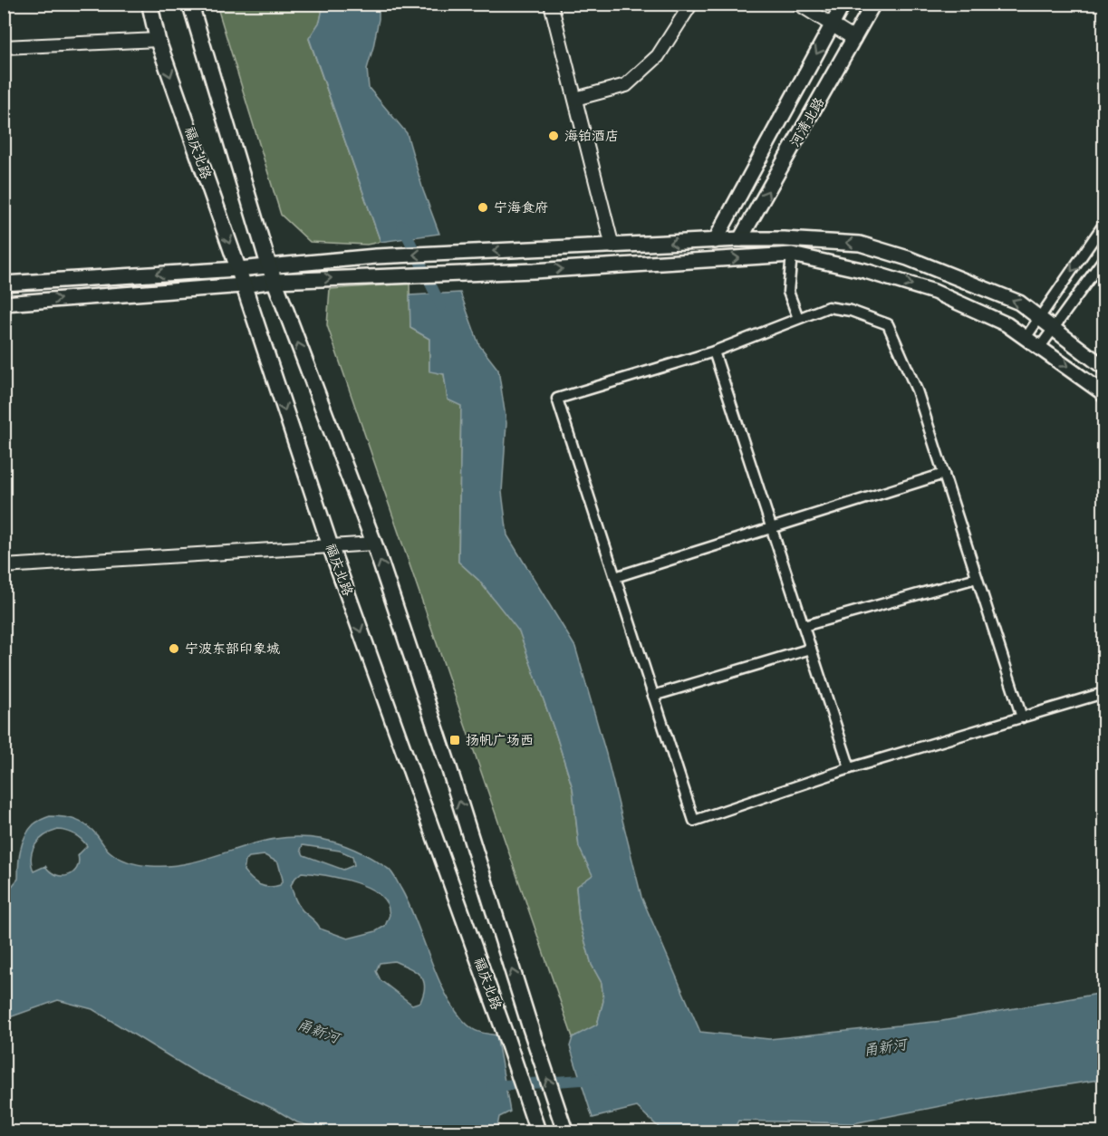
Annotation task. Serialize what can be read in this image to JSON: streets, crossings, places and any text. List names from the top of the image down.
{
  "streets": {
    "main road": ["河清北路", "福庆北路"]
  },
  "water": ["甬新河"],
  "places": {
    "other": ["海铂酒店", "宁海食府", "宁波东部印象城"],
    "transit": ["扬帆广场西"]
  }
}
